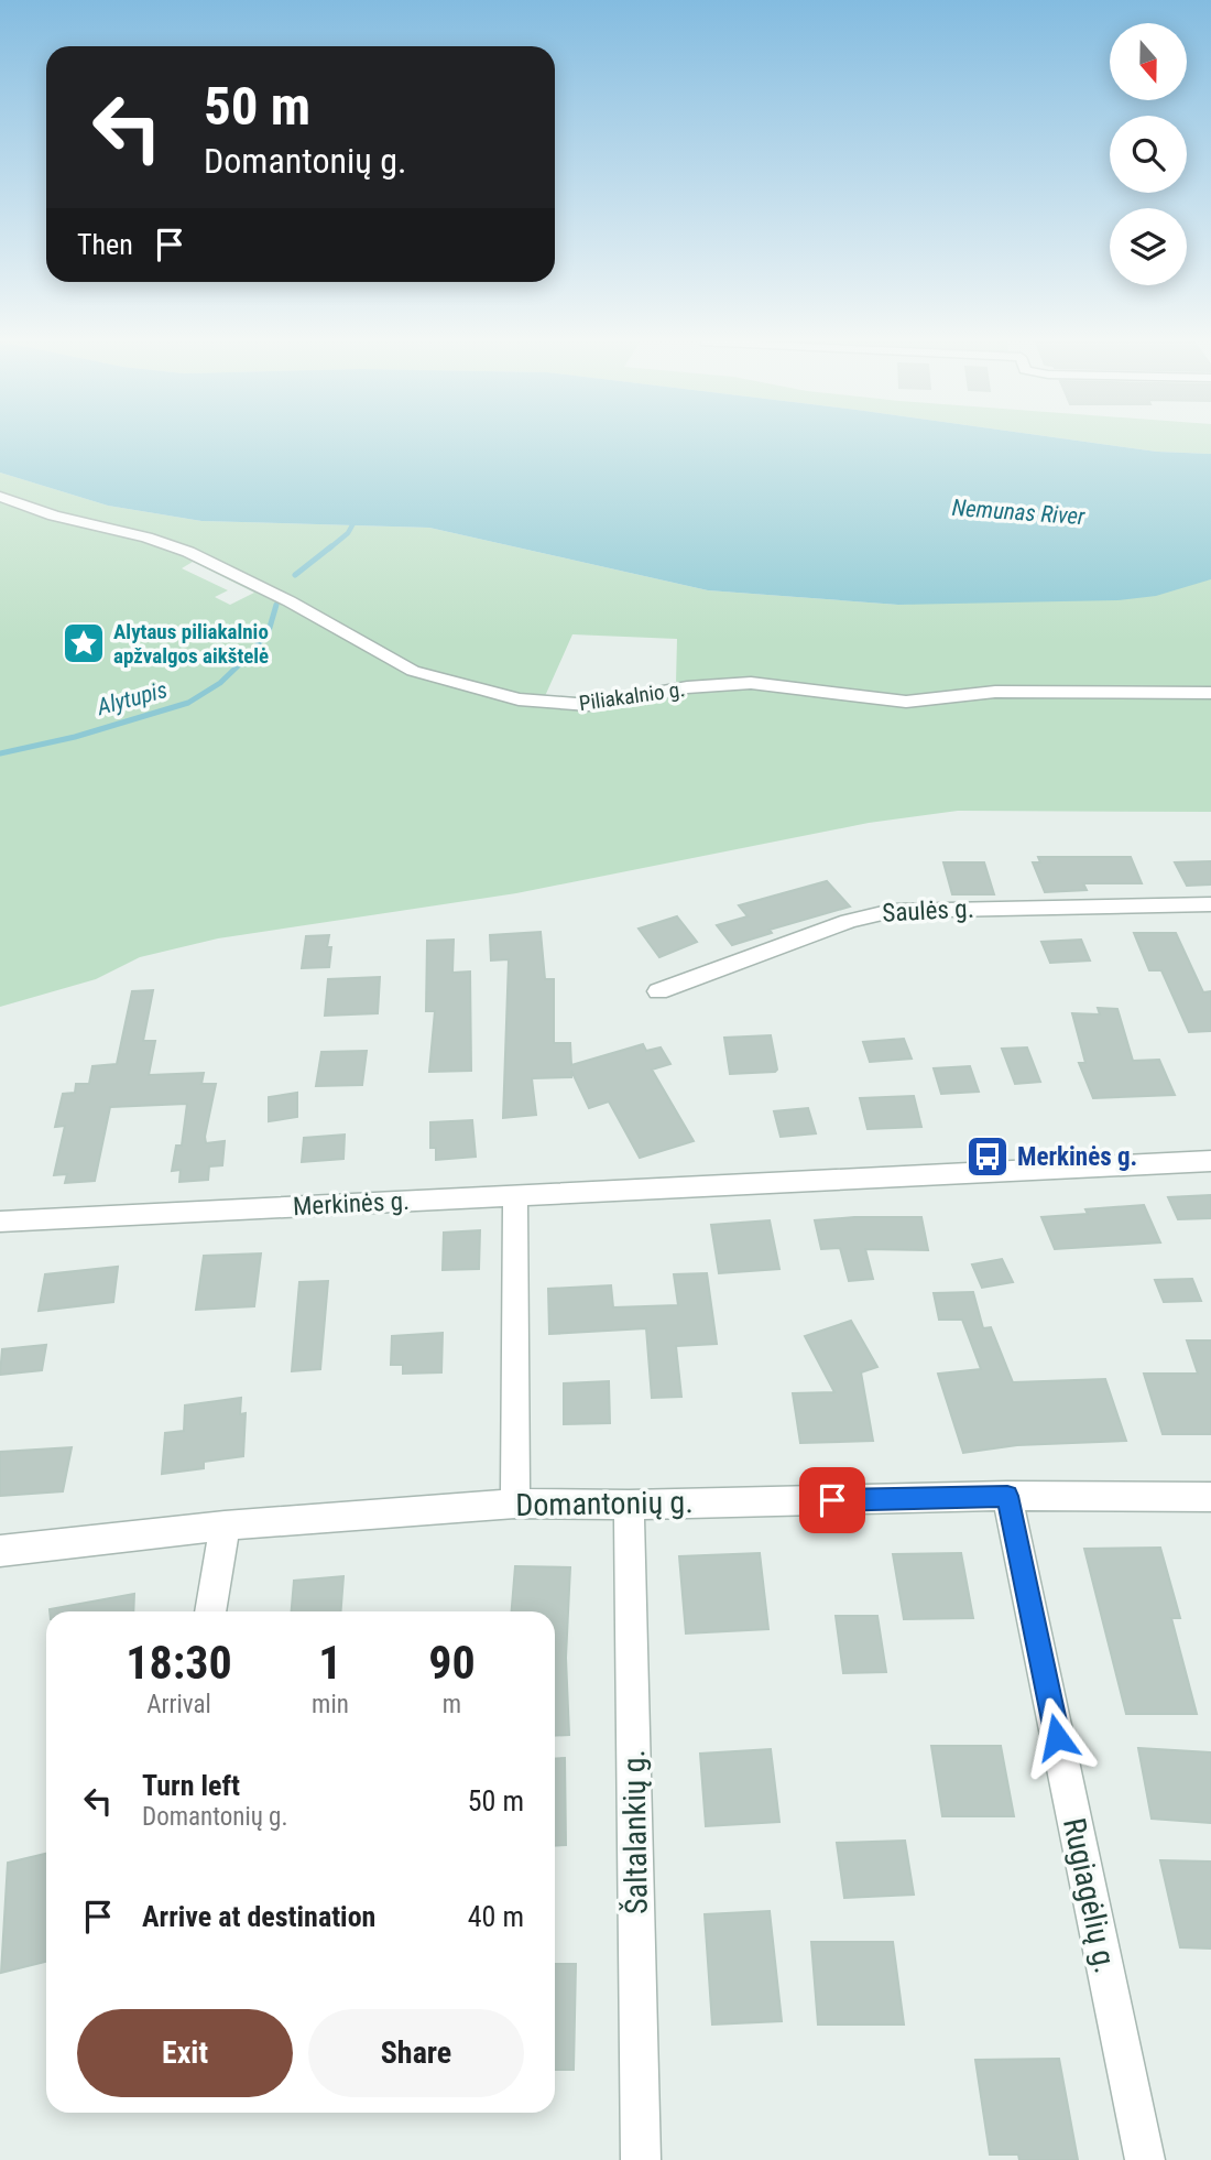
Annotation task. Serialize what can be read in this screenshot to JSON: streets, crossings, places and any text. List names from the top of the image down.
{
  "streets": {
    "street": [
      "Piliakalnio g.",
      "Saulės g.",
      "Merkinės g.",
      "Domantonių g.",
      "Šaltalankių g.",
      "Rugiagėlių g."
    ]
  },
  "crossings": [
    ["Domantonių g.", "Šaltalankių g."],
    ["Domantonių g.", "Rugiagėlių g."]
  ],
  "water": ["Nemunas River", "Alytupis"],
  "places": {
    "place": ["Alytaus piliakalnio apžvalgos aikštelė"],
    "bus stop": ["Merkinės g."]
  },
  "north": "bottom",
  "page": {
    "turn": ["50 m", "Domantonių g."],
    "then": "Then",
    "eta": [
      "18:30",
      "Arrival",
      "1",
      "min",
      "90",
      "m"
    ],
    "list": [
      {
        "name": "Turn left",
        "note": "Domantonių g.",
        "value": "50 m"
      },
      {
        "name": "Arrive at destination",
        "value": "40 m"
      }
    ],
    "buttons": ["Exit", "Share"]
  }
}
